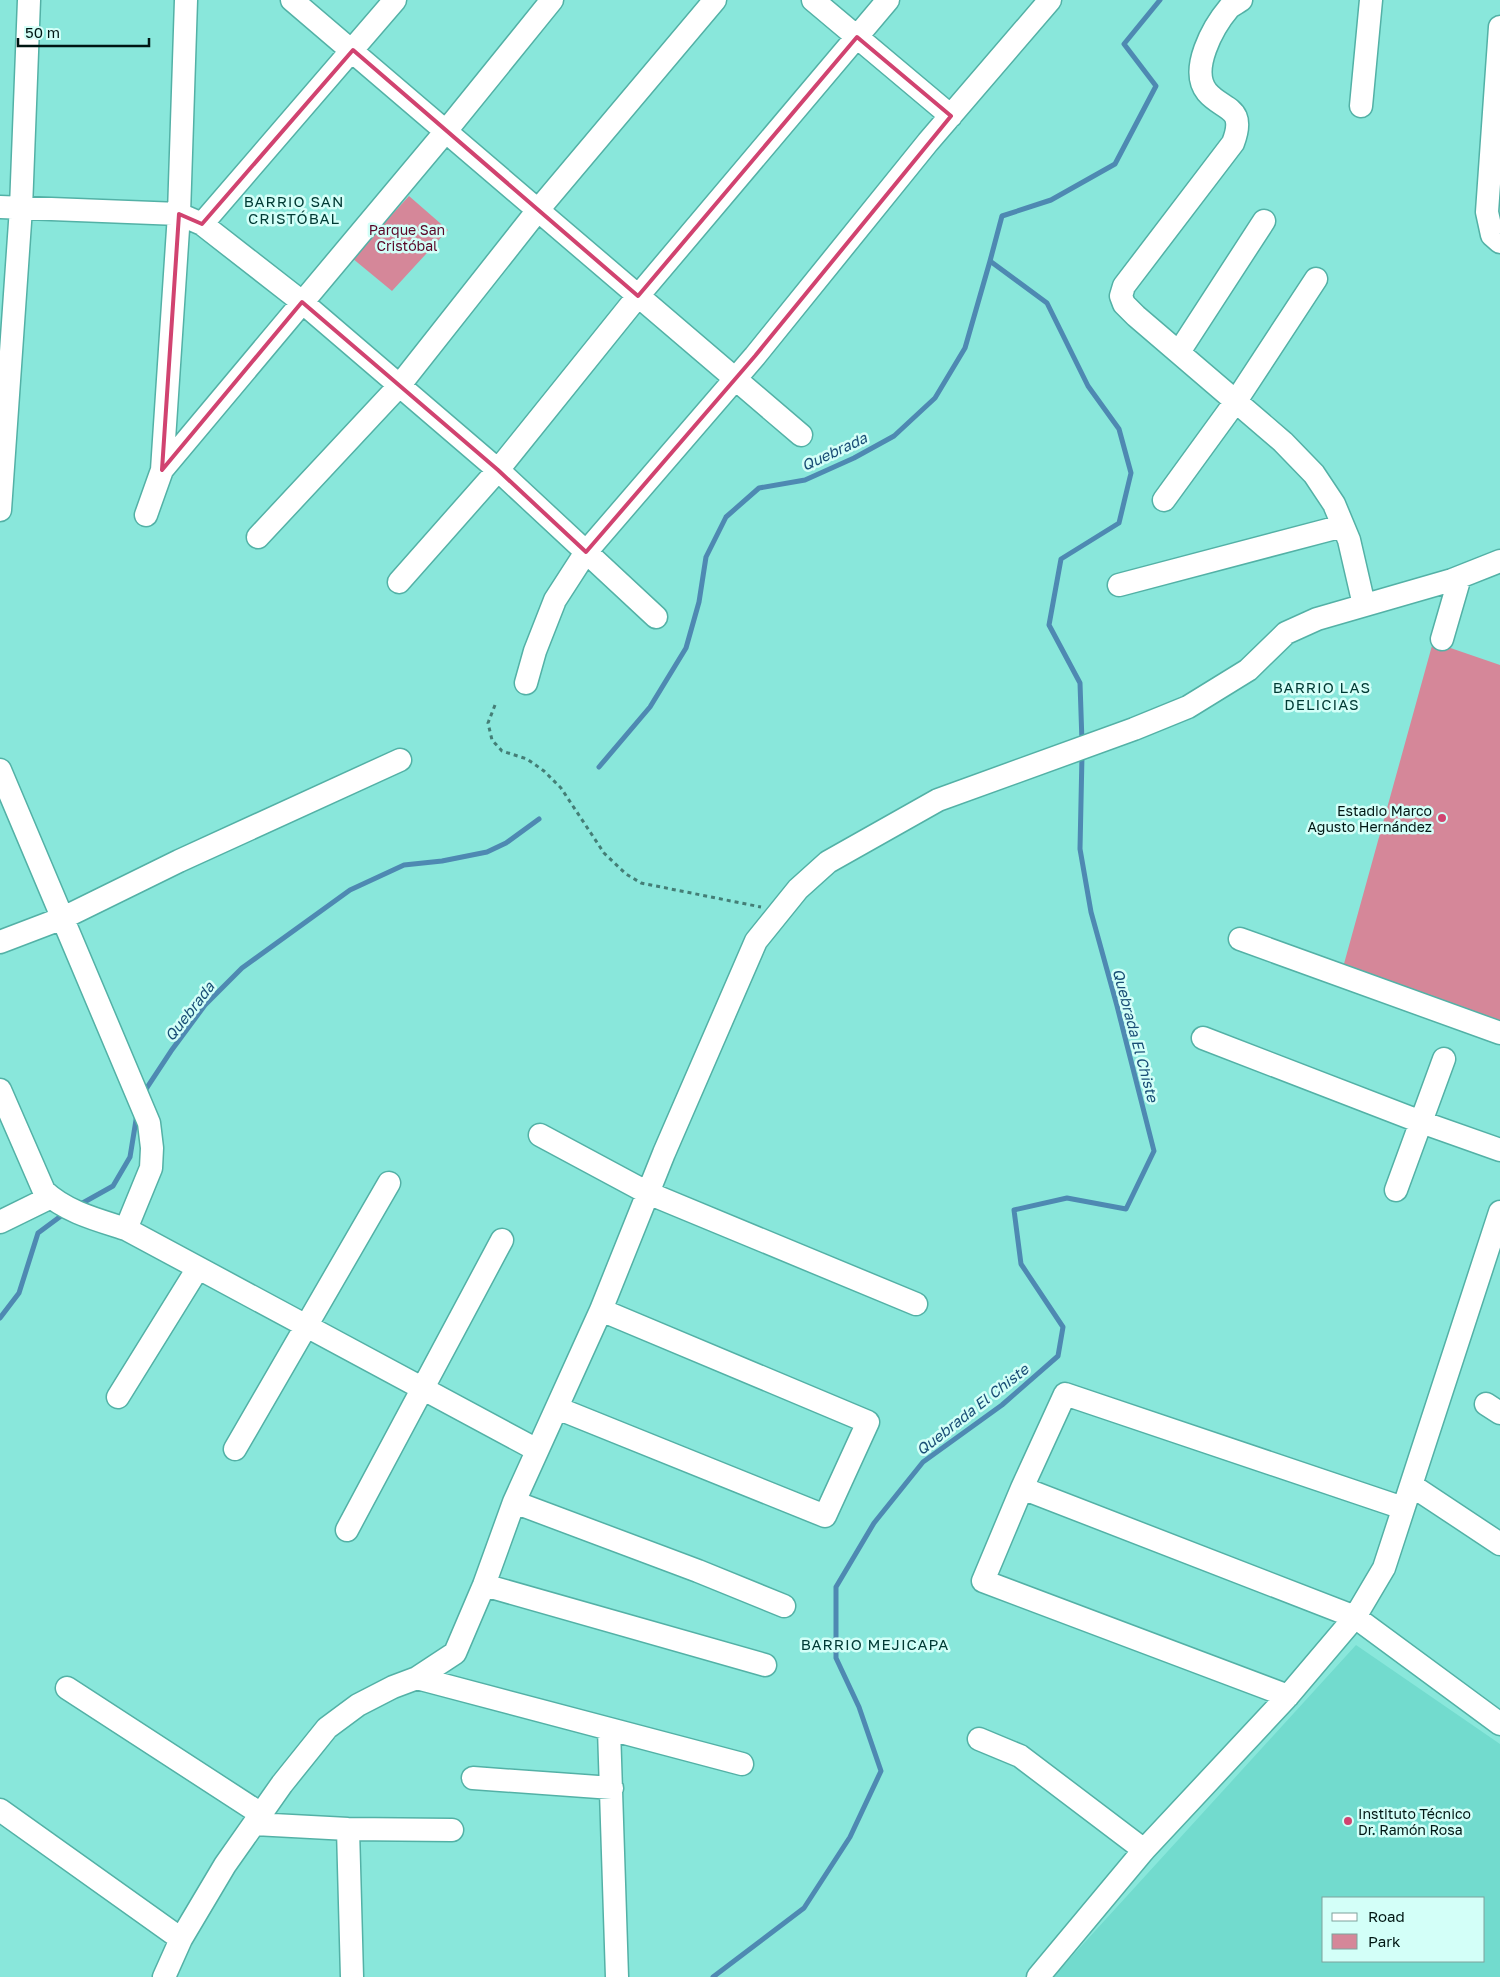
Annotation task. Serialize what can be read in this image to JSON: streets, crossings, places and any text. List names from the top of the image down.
{
  "districts": ["BARRIO SAN CRISTÓBAL", "BARRIO LAS DELICIAS", "BARRIO MEJICAPA"],
  "water": ["Quebrada", "Quebrada El Chiste"],
  "parks": ["Parque San Cristóbal"],
  "places": ["Estadio Marco Agusto Hernández", "Instituto Técnico Dr. Ramón Rosa"],
  "legend": ["Road", "Park"],
  "scale_bar": "50 m"
}
